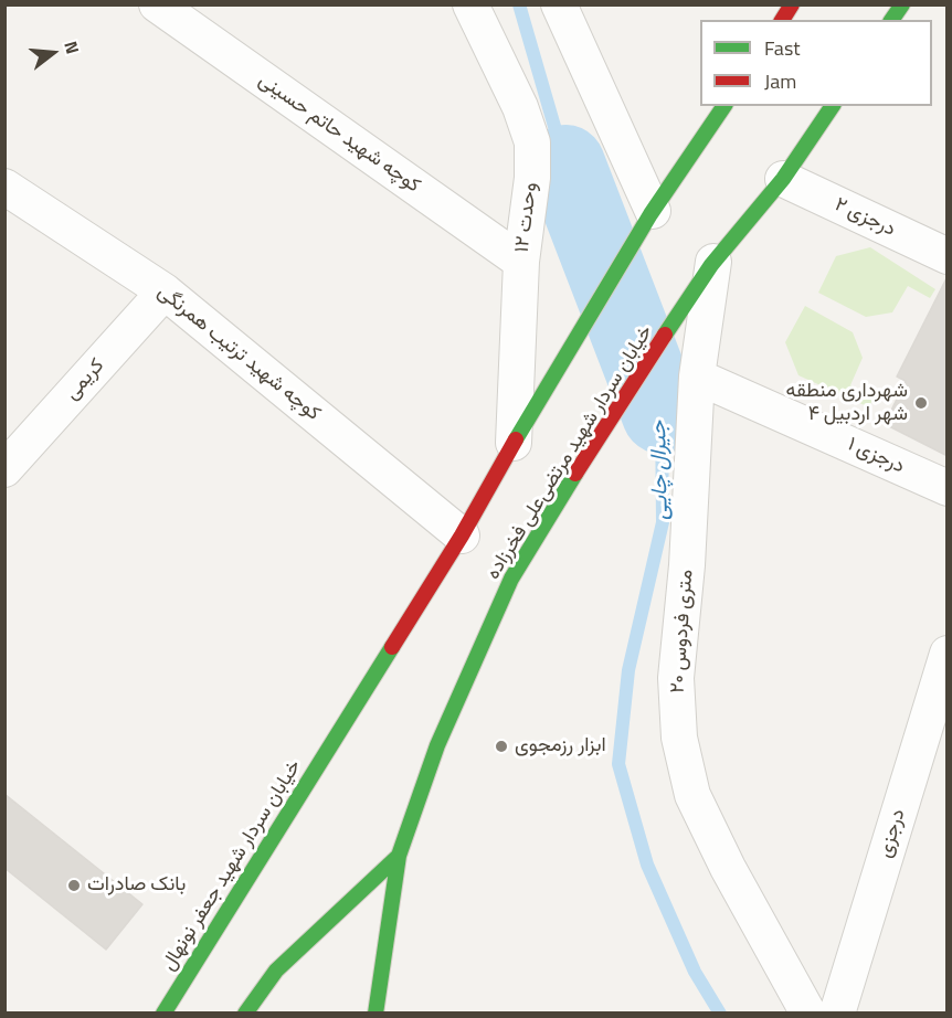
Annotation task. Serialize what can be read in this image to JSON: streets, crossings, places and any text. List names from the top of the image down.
{
  "streets": {
    "main road": ["خیابان سردار شهید مرتضی‌علی فخرزاده", "خیابان سردار شهید جعفر نونهال"],
    "street": [
      "کوچه شهید حاتم حسینی",
      "وحدت ۱۲",
      "درجزی ۲",
      "کوچه شهید ترتیب همرنگی",
      "کریمی",
      "درجزی ۱",
      "۲۰ متری فردوس",
      "درجزی"
    ]
  },
  "crossings": [
    ["کوچه شهید حاتم حسینی", "وحدت ۱۲"],
    ["درجزی ۲", "خیابان سردار شهید مرتضی‌علی فخرزاده"],
    ["کوچه شهید ترتیب همرنگی", "کریمی"],
    ["کوچه شهید ترتیب همرنگی", "خیابان سردار شهید جعفر نونهال"],
    ["خیابان سردار شهید مرتضی‌علی فخرزاده", "۲۰ متری فردوس"],
    ["درجزی ۱", "۲۰ متری فردوس"]
  ],
  "water": ["جیرال چایی"],
  "places": ["شهرداری منطقه ۴ شهر اردبیل", "ابزار رزمجوی", "بانک صادرات"],
  "legend": ["Fast", "Jam"],
  "north": "right"
}
